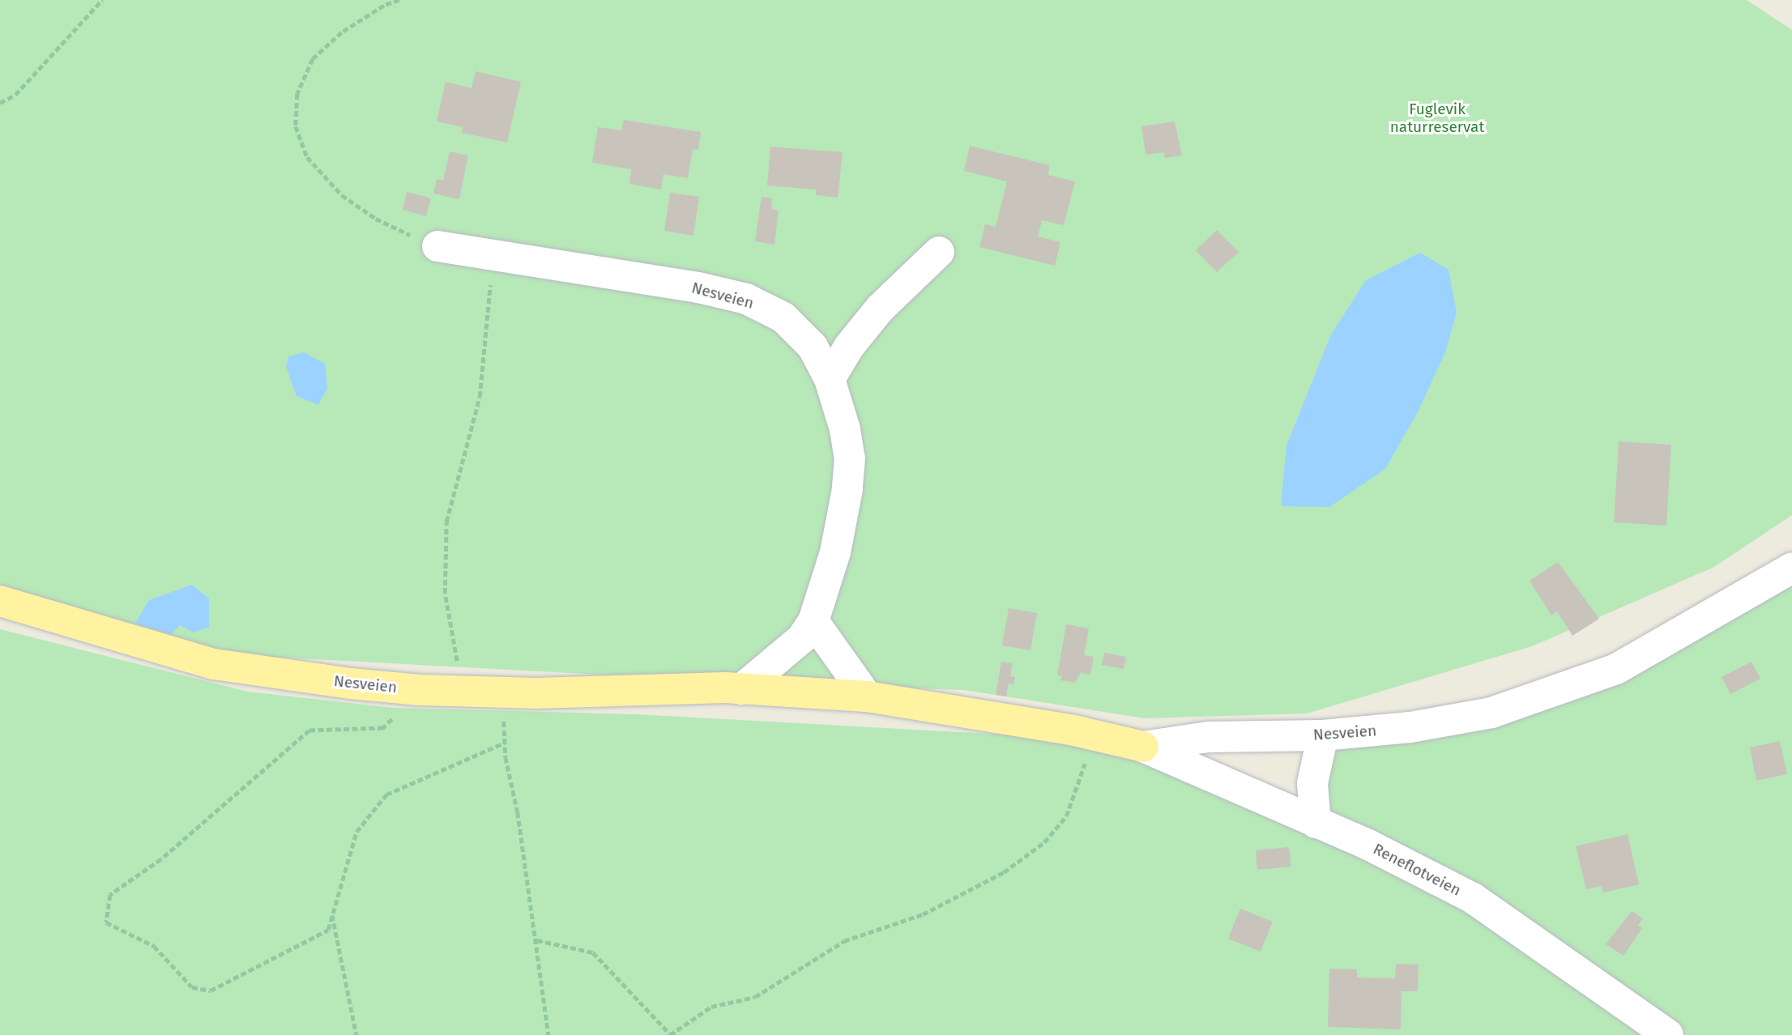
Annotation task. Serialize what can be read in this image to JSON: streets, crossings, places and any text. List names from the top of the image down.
{
  "streets": {
    "main road": ["Nesveien"],
    "street": ["Reneflotveien"]
  },
  "crossings": [
    ["Nesveien", "Reneflotveien"]
  ],
  "parks": ["Fuglevik naturreservat"]
}
